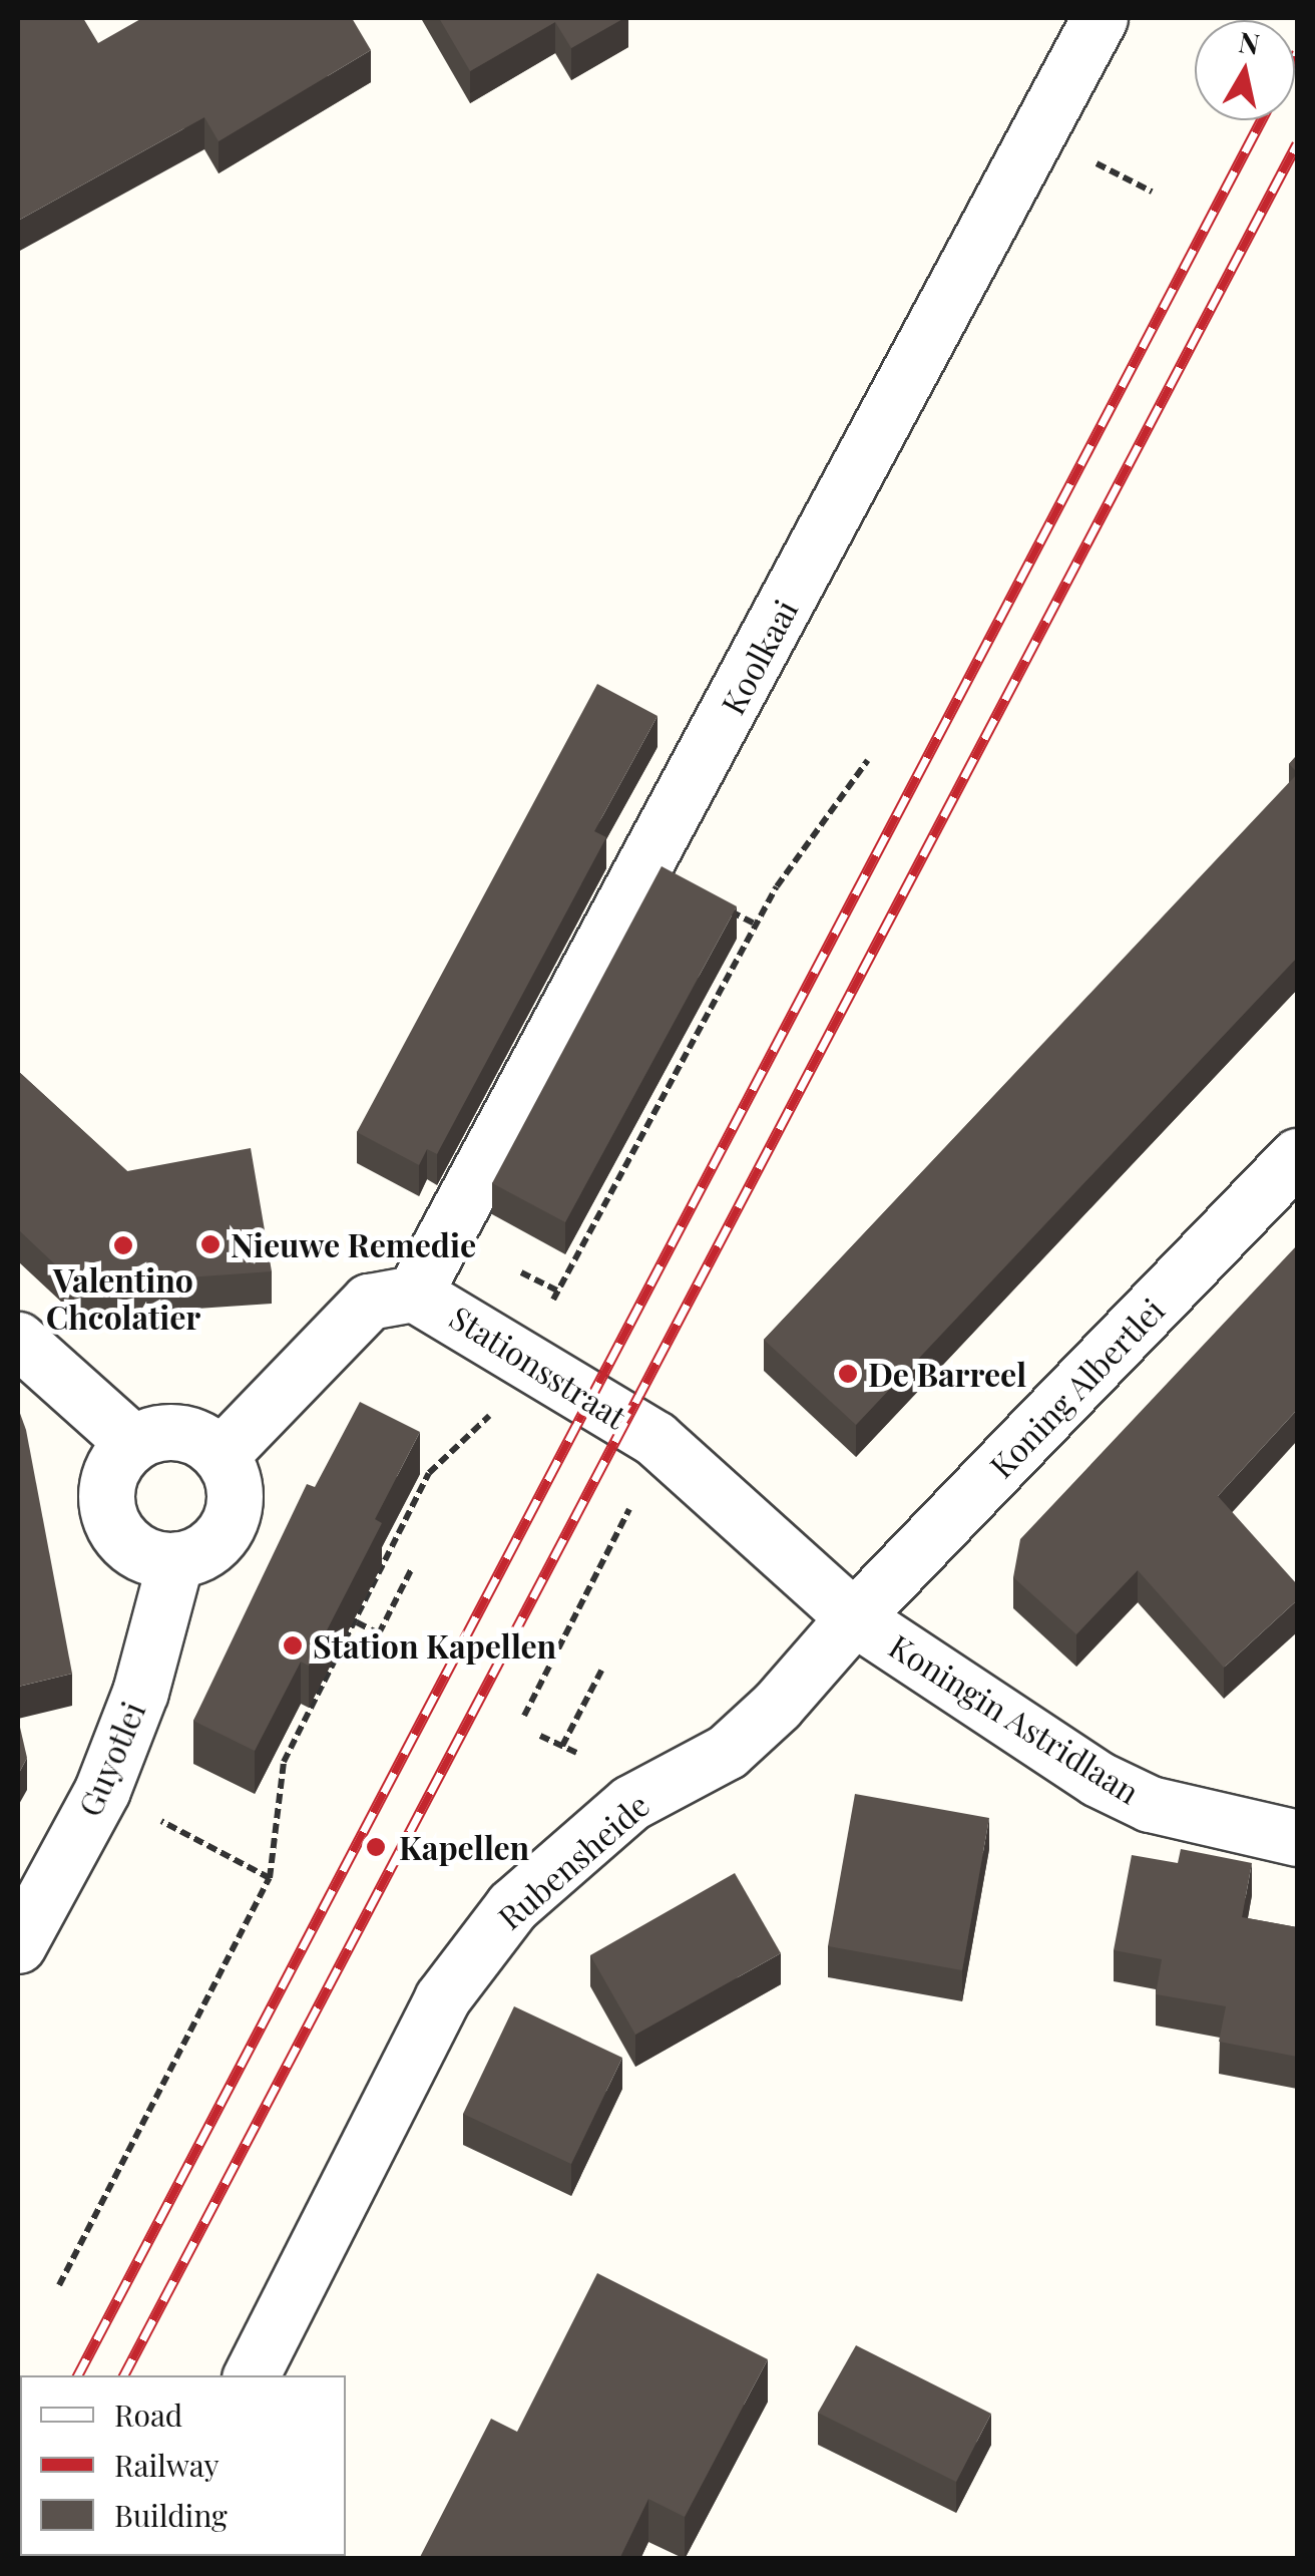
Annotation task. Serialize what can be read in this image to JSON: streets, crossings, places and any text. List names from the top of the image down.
{
  "streets": {
    "street": [
      "Koolkaai",
      "Stationsstraat",
      "Koning Albertlei",
      "Koningin Astridlaan",
      "Guyotlei",
      "Rubensheide"
    ]
  },
  "crossings": [
    ["Koolkaai", "Stationsstraat"],
    ["Stationsstraat", "Koning Albertlei"],
    ["Stationsstraat", "Koningin Astridlaan"],
    ["Stationsstraat", "Guyotlei"],
    ["Stationsstraat", "Rubensheide"],
    ["Koning Albertlei", "Koningin Astridlaan"],
    ["Koning Albertlei", "Rubensheide"],
    ["Koningin Astridlaan", "Rubensheide"]
  ],
  "places": [
    "Nieuwe Remedie",
    "Valentino Chcolatier",
    "De Barreel",
    "Station Kapellen",
    "Kapellen"
  ],
  "legend": ["Road", "Railway", "Building"],
  "north": "top"
}
